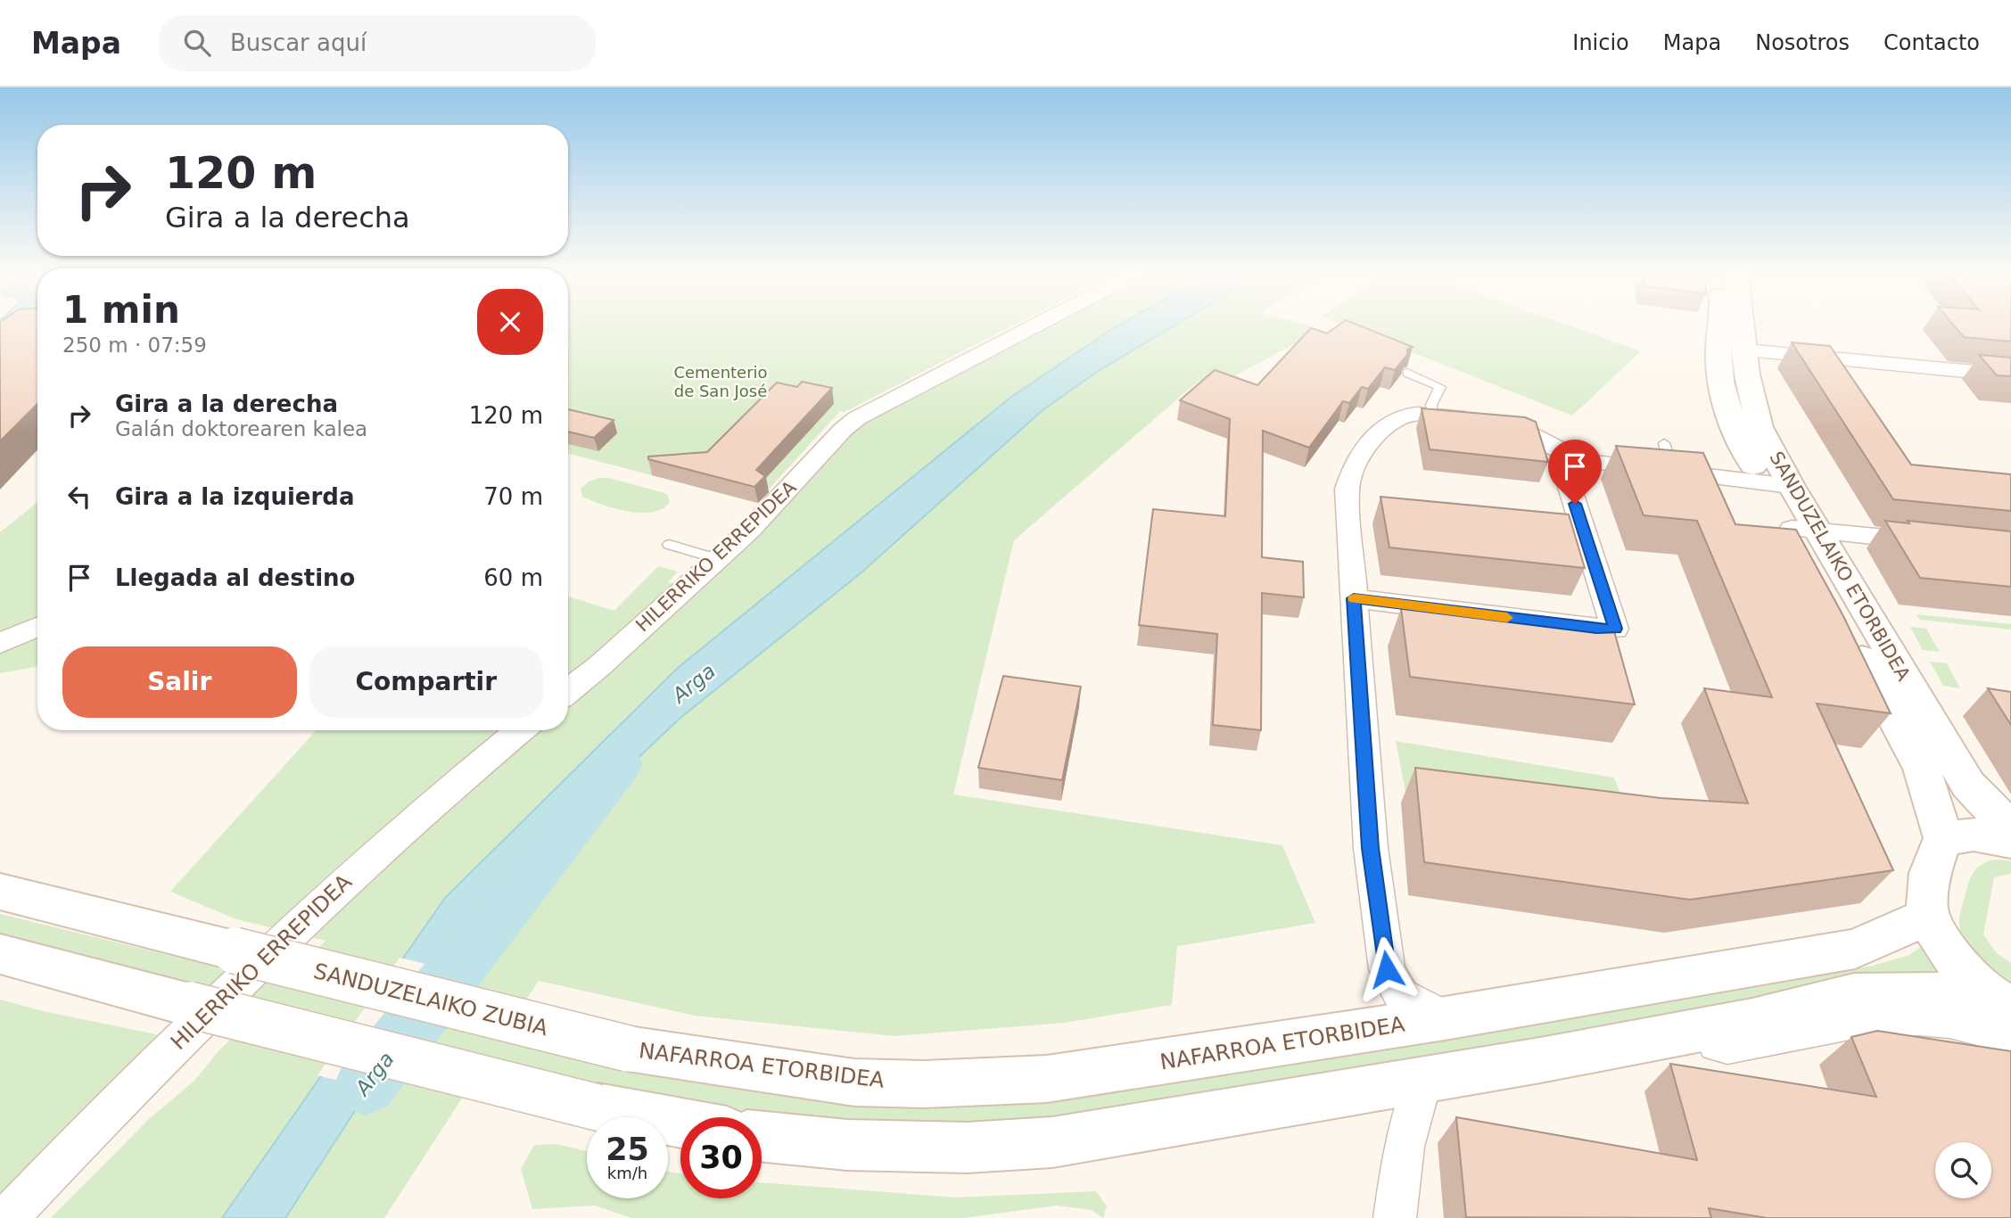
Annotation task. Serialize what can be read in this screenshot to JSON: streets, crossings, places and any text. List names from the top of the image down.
{
  "streets": {
    "main road": ["SANDUZELAIKO ETORBIDEA", "SANDUZELAIKO ZUBIA", "NAFARROA ETORBIDEA"],
    "street": ["HILERRIKO ERREPIDEA"]
  },
  "crossings": [
    ["SANDUZELAIKO ZUBIA", "NAFARROA ETORBIDEA"]
  ],
  "water": ["Arga"],
  "parks": ["Cementerio de San José"],
  "page": {
    "header": "Mapa",
    "search": "Buscar aquí",
    "nav": [
      "Inicio",
      "Mapa",
      "Nosotros",
      "Contacto"
    ],
    "turn": ["120 m", "Gira a la derecha"],
    "heading": ["1 min", "250 m · 07:59"],
    "list": [
      {
        "name": "Gira a la derecha",
        "note": "Galán doktorearen kalea",
        "value": "120 m"
      },
      {
        "name": "Gira a la izquierda",
        "value": "70 m"
      },
      {
        "name": "Llegada al destino",
        "value": "60 m"
      }
    ],
    "buttons": ["Salir", "Compartir"],
    "speed": "25 km/h",
    "limit": "30"
  }
}
